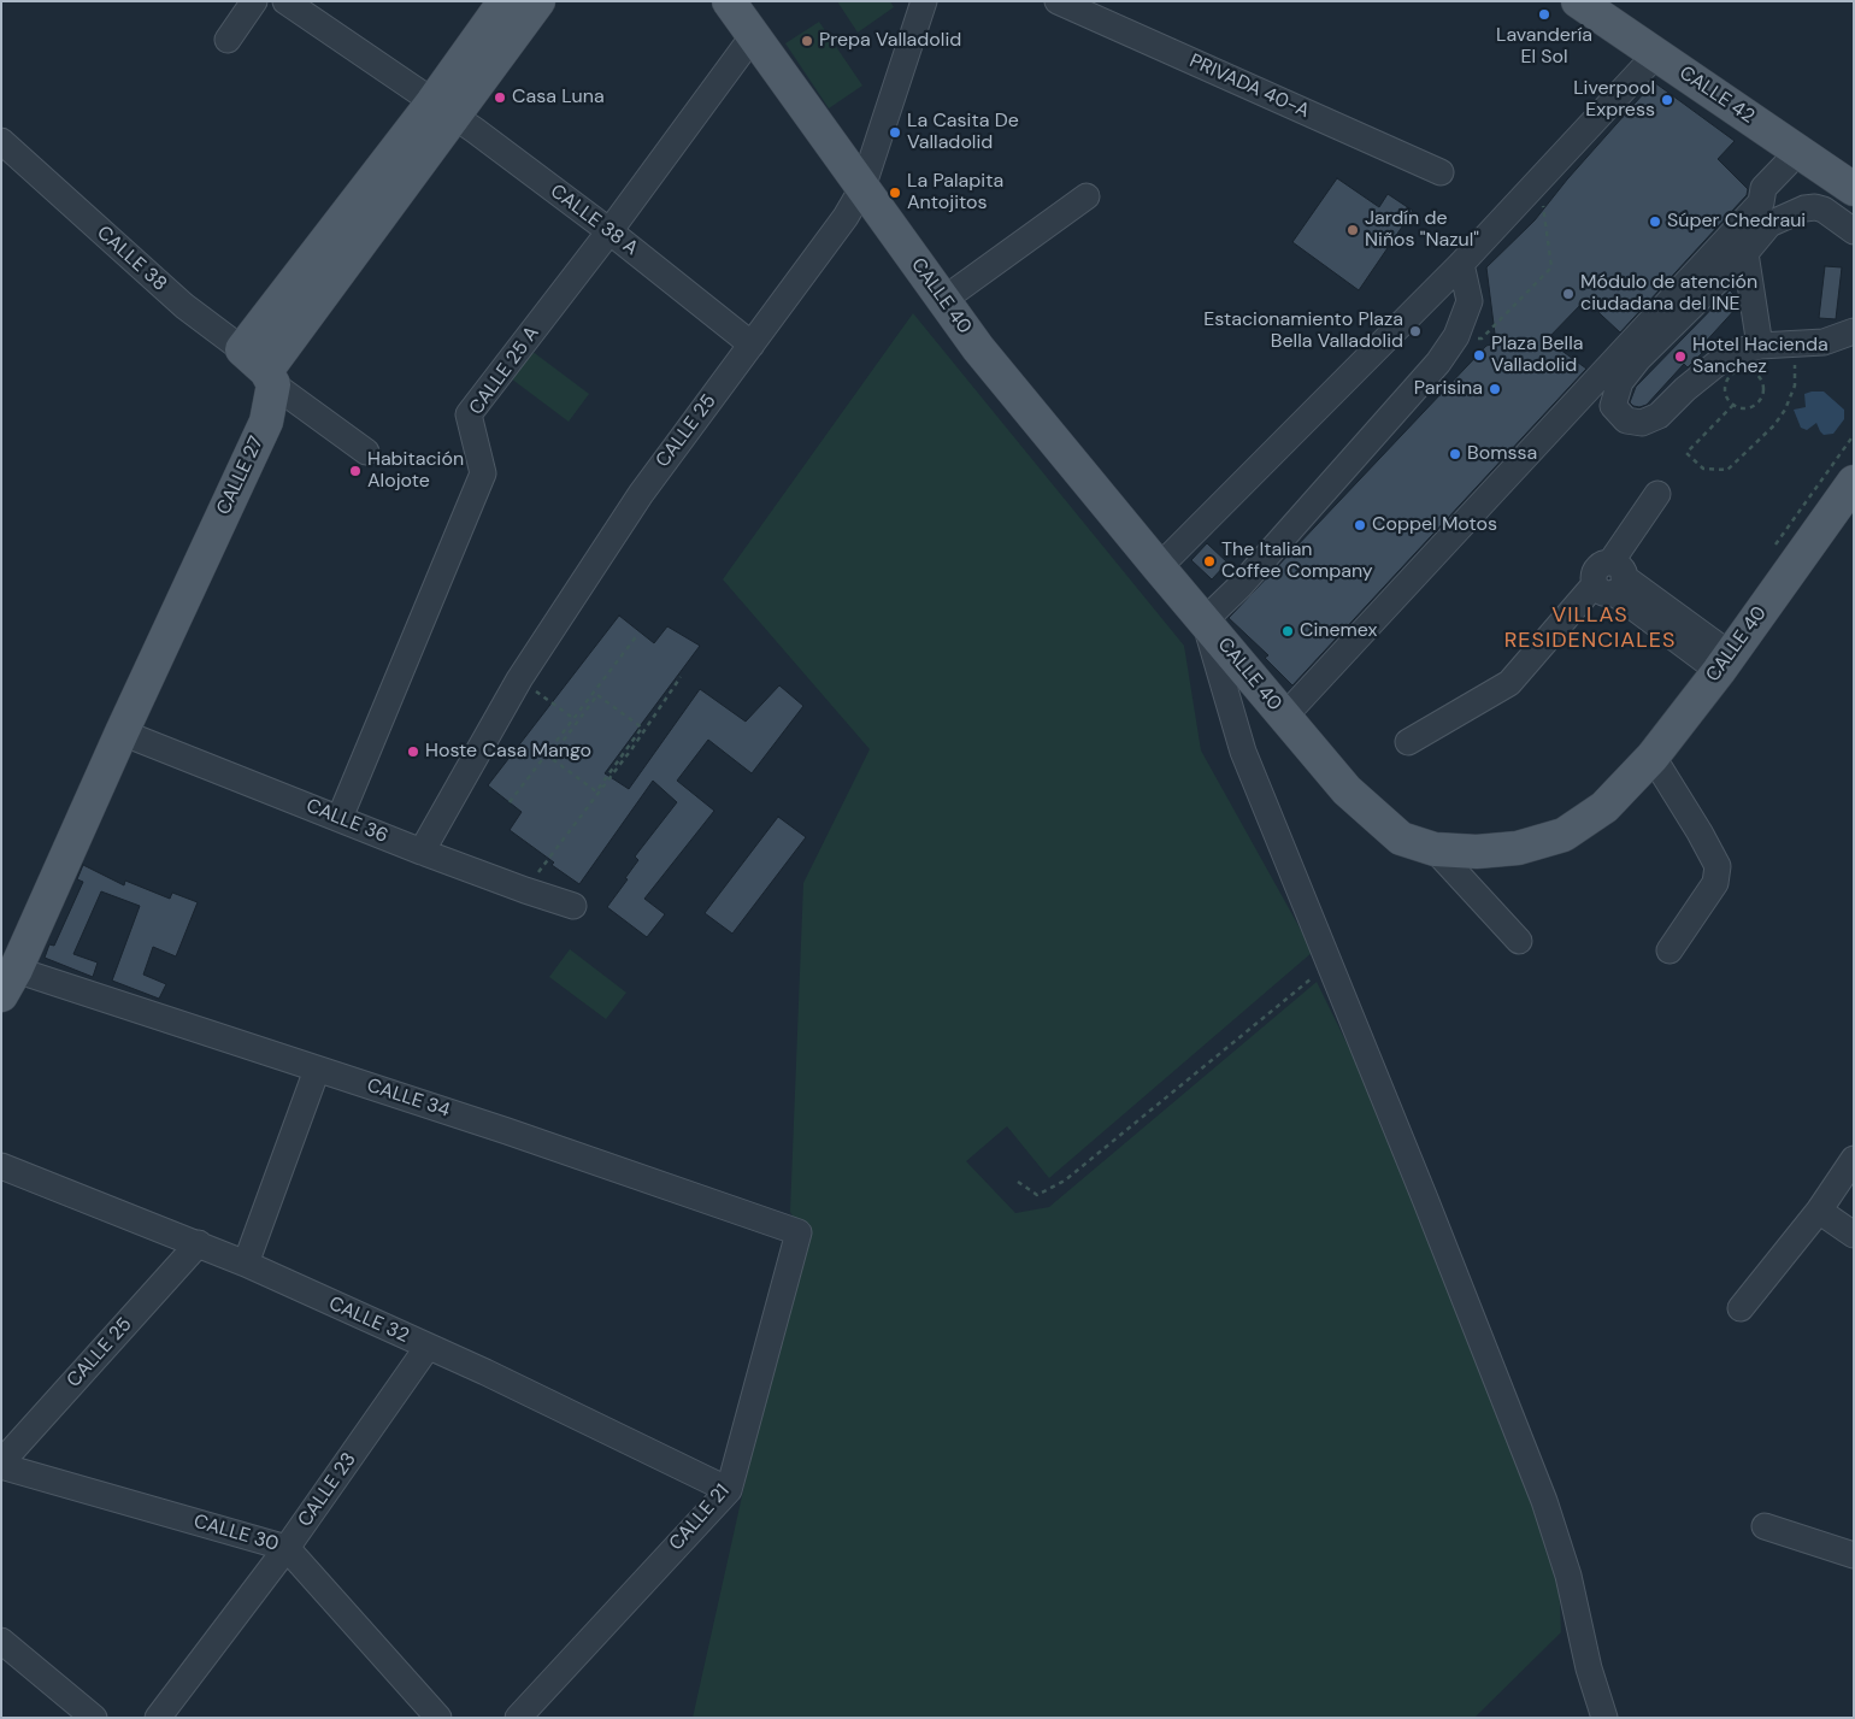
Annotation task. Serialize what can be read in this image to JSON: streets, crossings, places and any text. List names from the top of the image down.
{
  "streets": {
    "main road": [
      "CALLE 42",
      "CALLE 38",
      "CALLE 40",
      "CALLE 27"
    ],
    "street": [
      "PRIVADA 40-A",
      "CALLE 38 A",
      "CALLE 25 A",
      "CALLE 25",
      "CALLE 36",
      "CALLE 34",
      "CALLE 32",
      "CALLE 23",
      "CALLE 21",
      "CALLE 30"
    ]
  },
  "crossings": [
    ["CALLE 38 A", "CALLE 25 A"],
    ["CALLE 38 A", "CALLE 25"],
    ["CALLE 38 A", "CALLE 27"],
    ["CALLE 38", "CALLE 27"],
    ["CALLE 40", "CALLE 25 A"],
    ["CALLE 40", "CALLE 25"],
    ["CALLE 25 A", "CALLE 36"],
    ["CALLE 25", "CALLE 36"],
    ["CALLE 25", "CALLE 32"],
    ["CALLE 25", "CALLE 30"],
    ["CALLE 27", "CALLE 36"],
    ["CALLE 27", "CALLE 34"],
    ["CALLE 34", "CALLE 21"],
    ["CALLE 32", "CALLE 23"],
    ["CALLE 32", "CALLE 21"],
    ["CALLE 23", "CALLE 30"]
  ],
  "districts": ["VILLAS RESIDENCIALES"],
  "places": [
    "Lavandería El Sol",
    "Prepa Valladolid",
    "Casa Luna",
    "Liverpool Express",
    "La Casita De Valladolid",
    "La Palapita Antojitos",
    "Súper Chedraui",
    "Jardín de Niños \"Nazul\"",
    "Módulo de atención ciudadana del INE",
    "Estacionamiento Plaza Bella Valladolid",
    "Plaza Bella Valladolid",
    "Hotel Hacienda Sanchez",
    "Parisina",
    "Bomssa",
    "Habitación Alojote",
    "Coppel Motos",
    "The Italian Coffee Company",
    "Cinemex",
    "Hoste Casa Mango"
  ]
}
